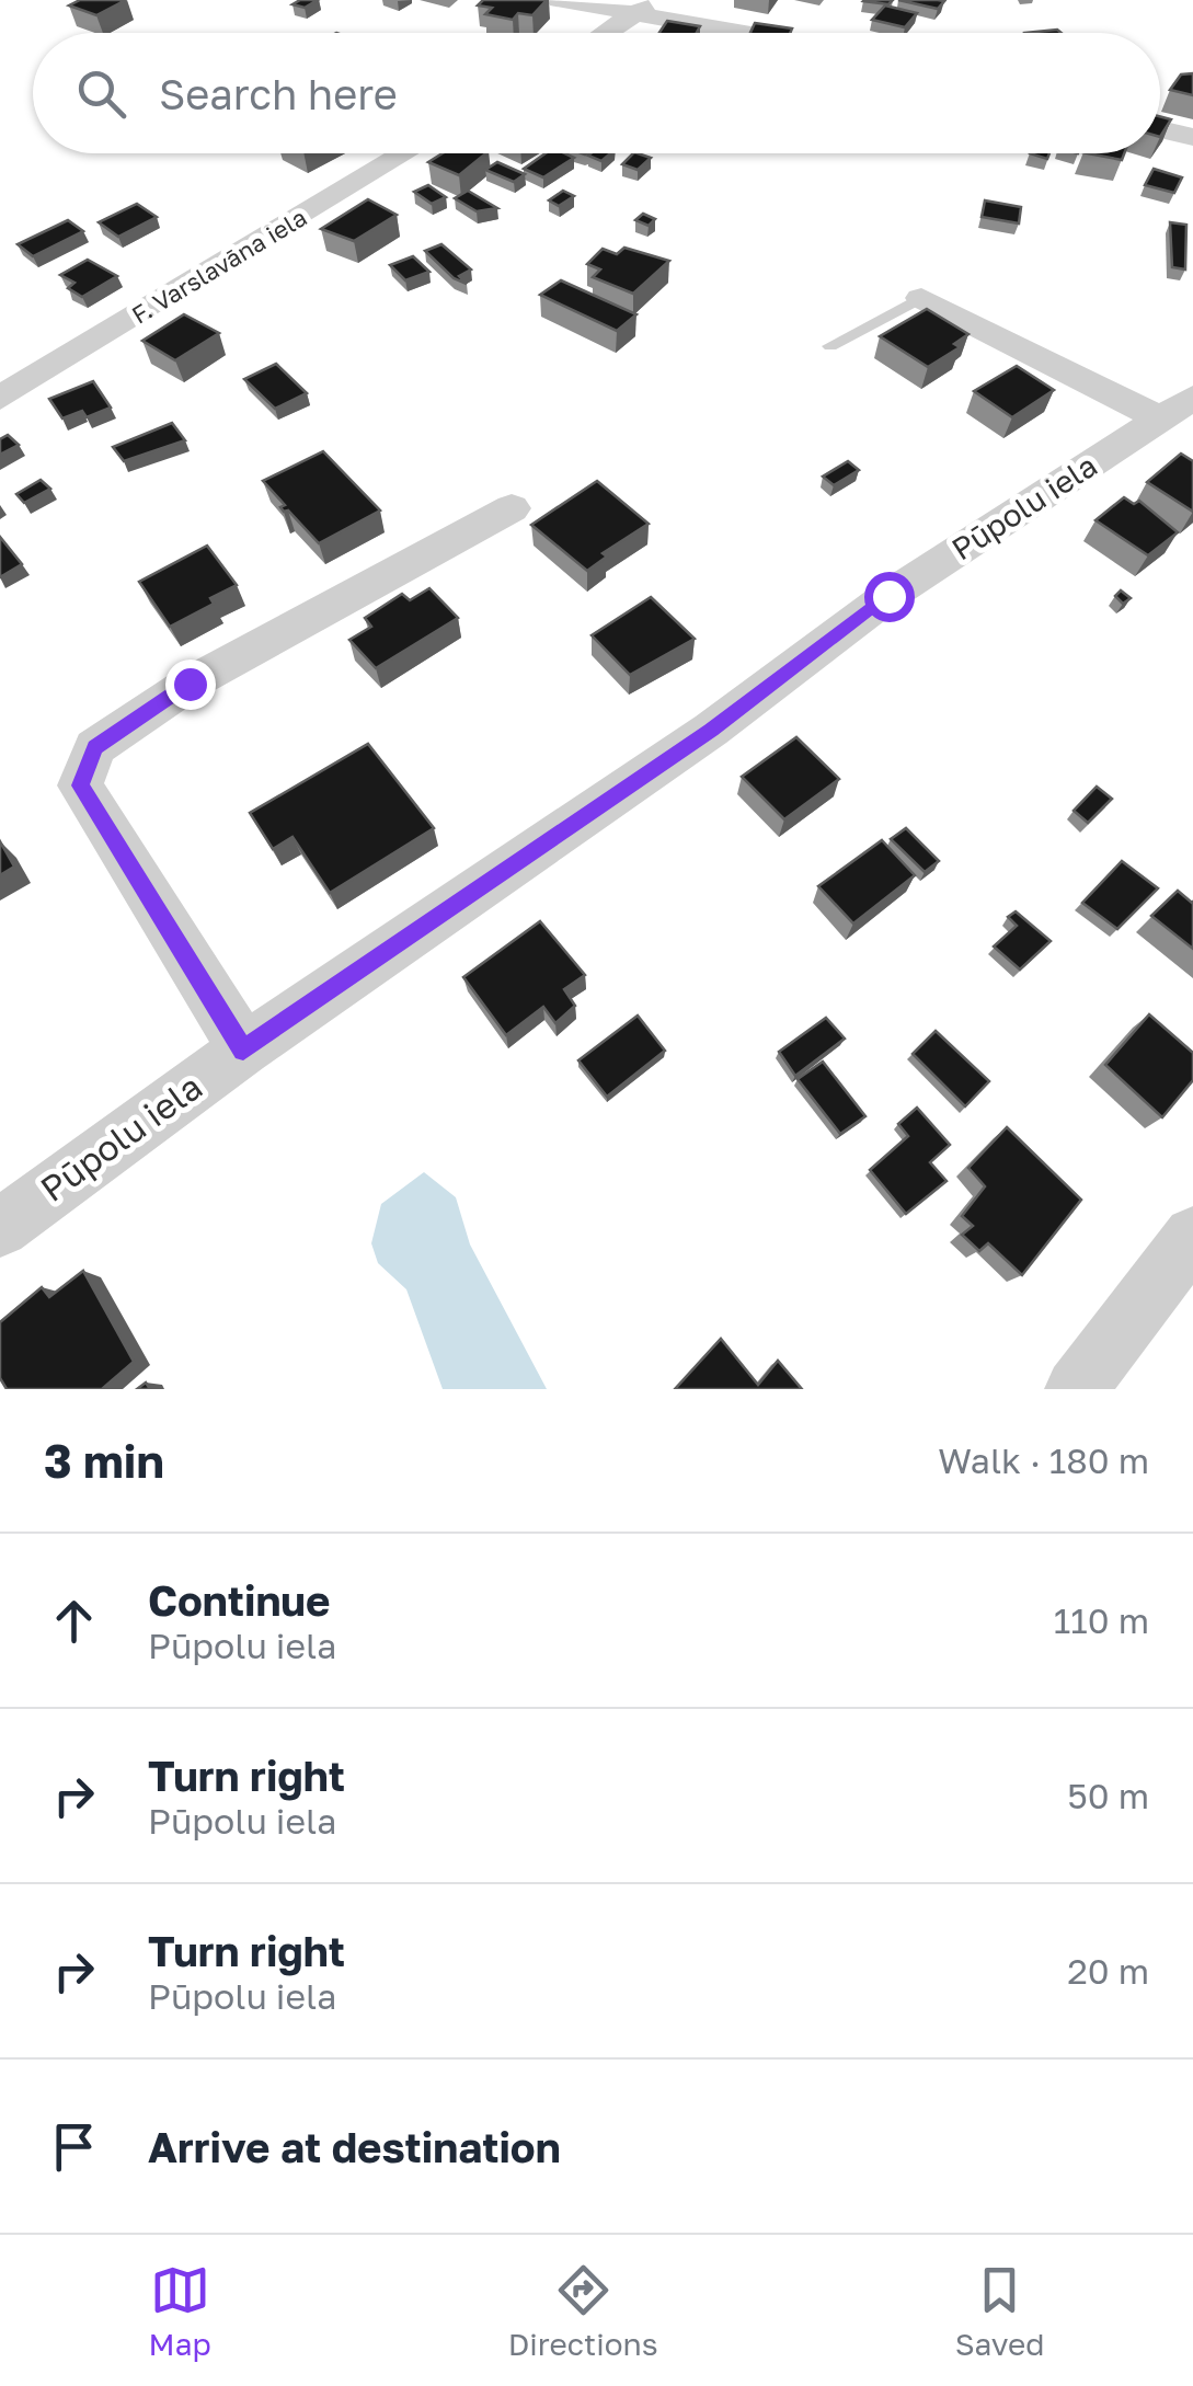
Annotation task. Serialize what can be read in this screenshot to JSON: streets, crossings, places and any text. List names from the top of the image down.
{
  "streets": {
    "street": ["F. Varslavāna iela", "Pūpolu iela"]
  },
  "page": {
    "search": "Search here",
    "heading": ["3 min", "Walk · 180 m"],
    "list": [
      ["Continue", "Pūpolu iela", "110 m"],
      ["Turn right", "Pūpolu iela", "50 m"],
      ["Turn right", "Pūpolu iela", "20 m"],
      "Arrive at destination"
    ],
    "nav": ["Map", "Directions", "Saved"]
  }
}
